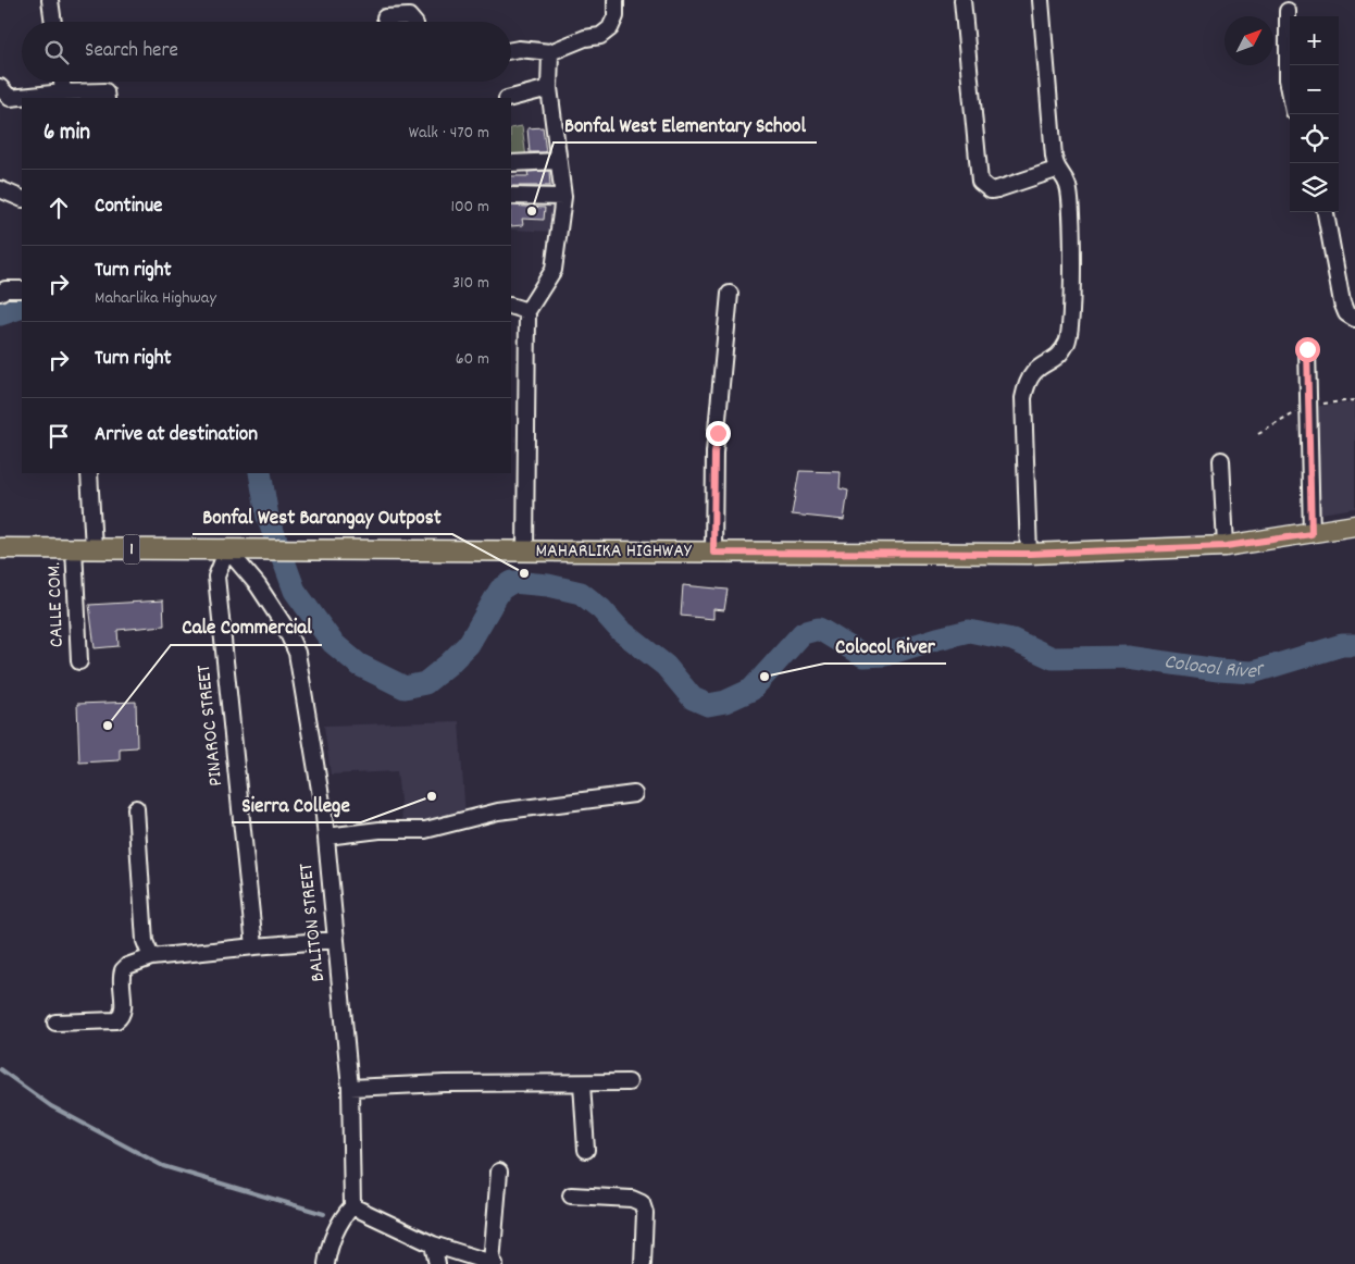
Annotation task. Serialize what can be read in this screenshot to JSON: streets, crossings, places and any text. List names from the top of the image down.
{
  "streets": {
    "main road": ["1", "MAHARLIKA HIGHWAY"],
    "street": ["CALLE COM.", "PINAROC STREET", "BALITON STREET"]
  },
  "crossings": [
    ["MAHARLIKA HIGHWAY", "CALLE COM."],
    ["MAHARLIKA HIGHWAY", "PINAROC STREET"],
    ["MAHARLIKA HIGHWAY", "BALITON STREET"],
    ["PINAROC STREET", "BALITON STREET"]
  ],
  "water": ["Colocol River"],
  "places": [
    "Bonfal West Elementary School",
    "Bonfal West Barangay Outpost",
    "Colocol River",
    "Cale Commercial",
    "Sierra College"
  ],
  "north": "top right",
  "page": {
    "map_buttons": ["+", "−"],
    "search": "Search here",
    "heading": ["6 min", "Walk · 470 m"],
    "list": [
      ["Continue", "100 m"],
      ["Turn right", "Maharlika Highway", "310 m"],
      ["Turn right", "60 m"],
      "Arrive at destination"
    ]
  }
}
